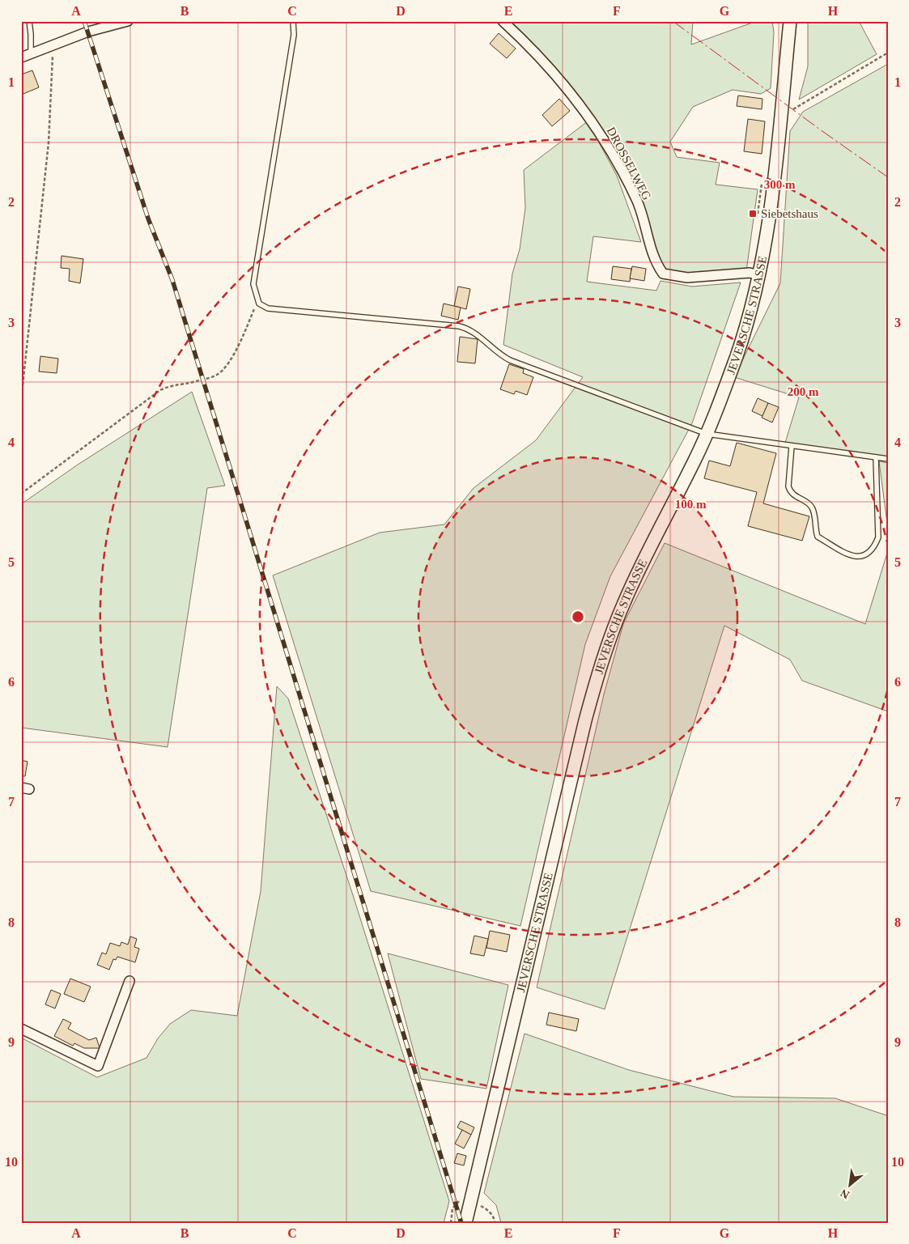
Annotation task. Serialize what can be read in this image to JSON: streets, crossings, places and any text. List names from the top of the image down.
{
  "streets": {
    "street": ["DROSSELWEG", "JEVERSCHE STRASSE"]
  },
  "crossings": [
    ["DROSSELWEG", "JEVERSCHE STRASSE"]
  ],
  "places": {
    "transit": ["Siebetshaus"]
  },
  "north": "bottom left",
  "grid": {
    "columns": [
      "A",
      "B",
      "C",
      "D",
      "E",
      "F",
      "G",
      "H"
    ],
    "rows": [
      "1",
      "2",
      "3",
      "4",
      "5",
      "6",
      "7",
      "8",
      "9",
      "10"
    ]
  },
  "rings": ["300 m", "200 m", "100 m"]
}
